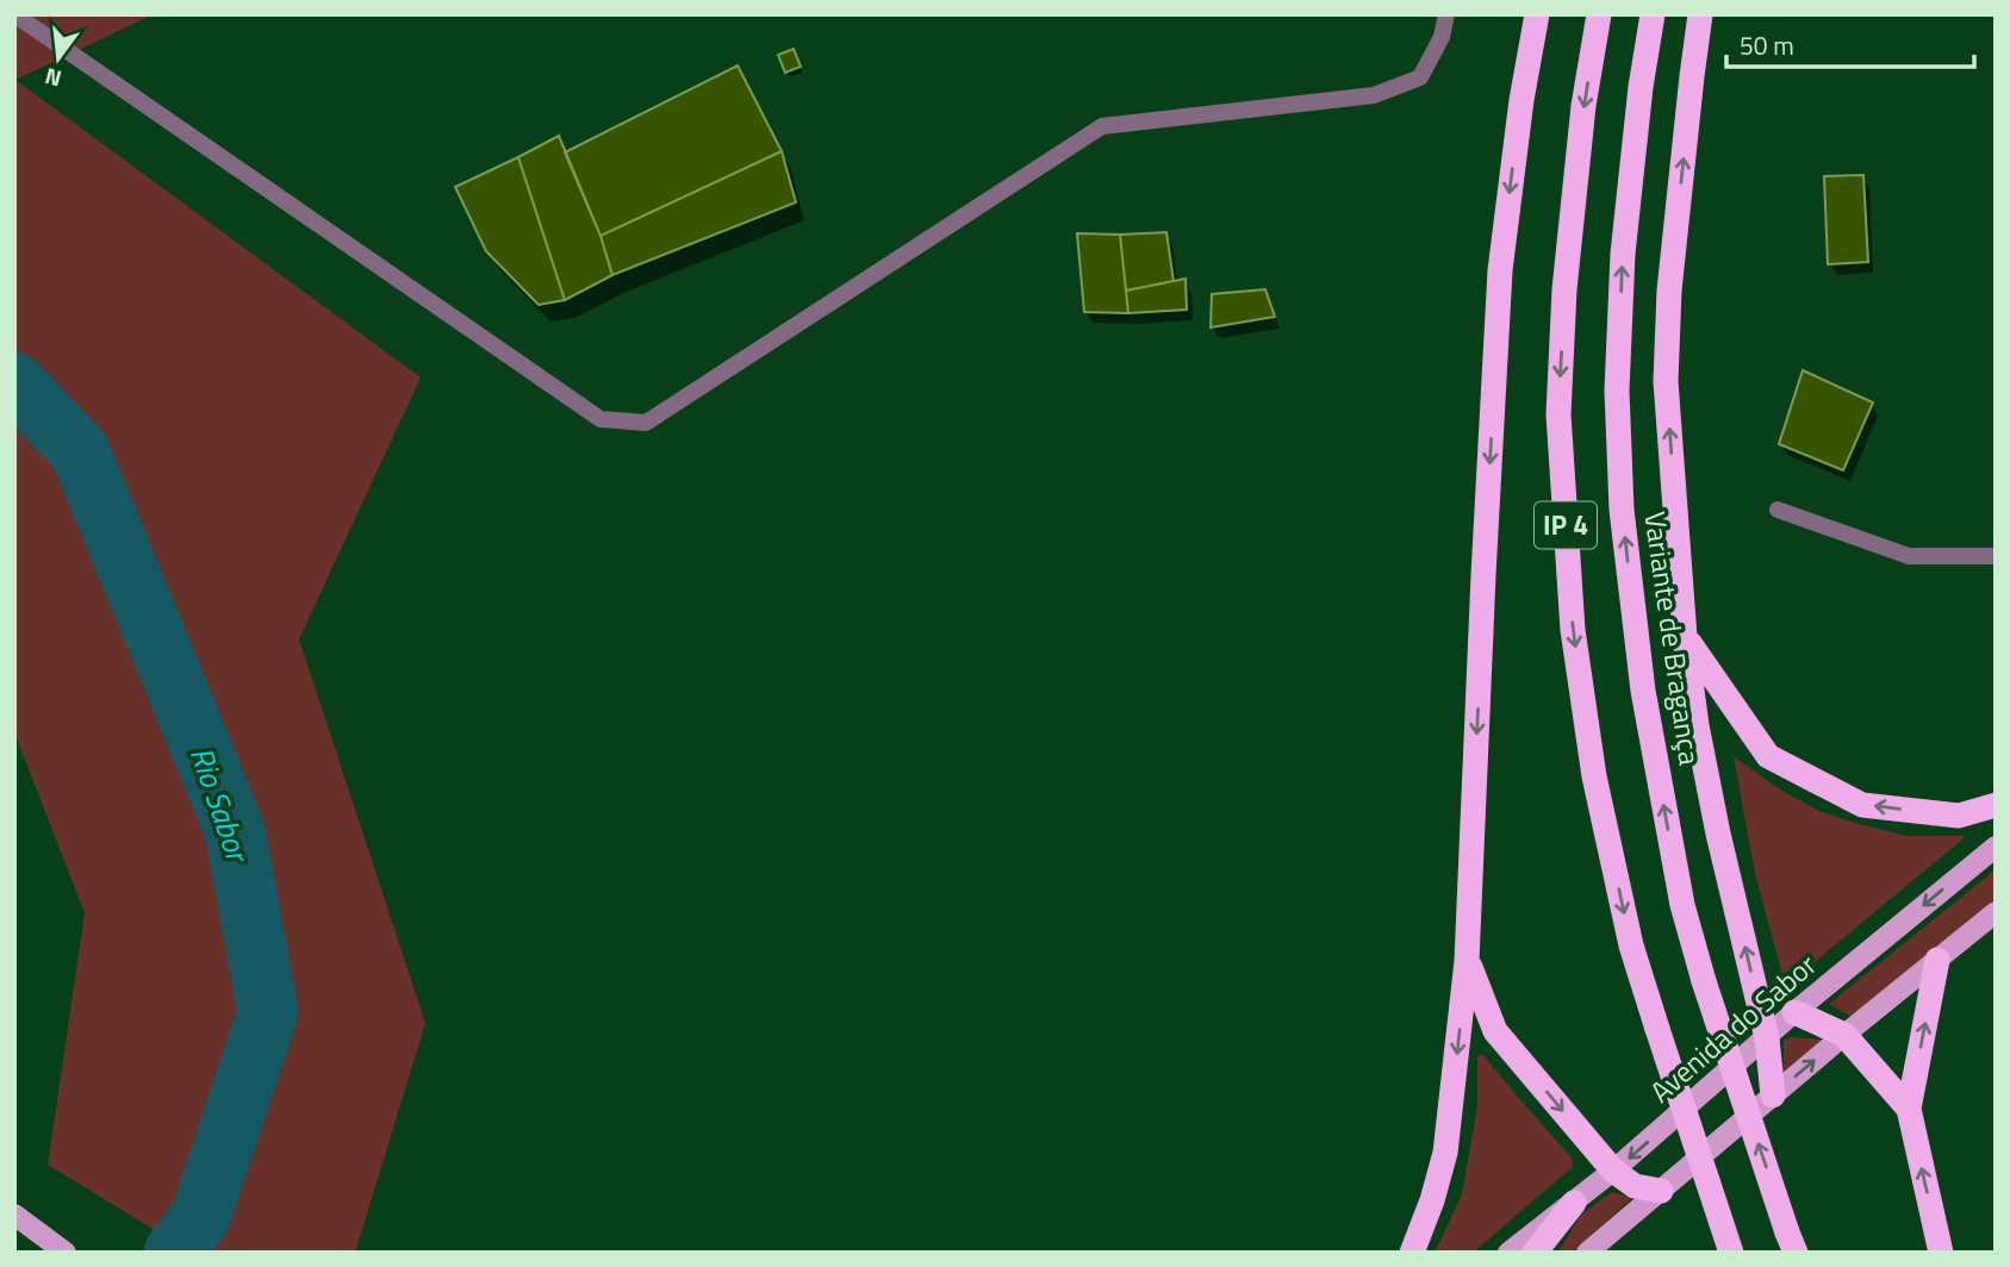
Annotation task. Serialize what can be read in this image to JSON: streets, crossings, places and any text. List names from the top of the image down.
{
  "streets": {
    "highway": ["IP 4", "Variante de Bragança"],
    "main road": ["Avenida do Sabor"]
  },
  "water": ["Rio Sabor"],
  "scale_bar": "50 m",
  "north": "bottom"
}
